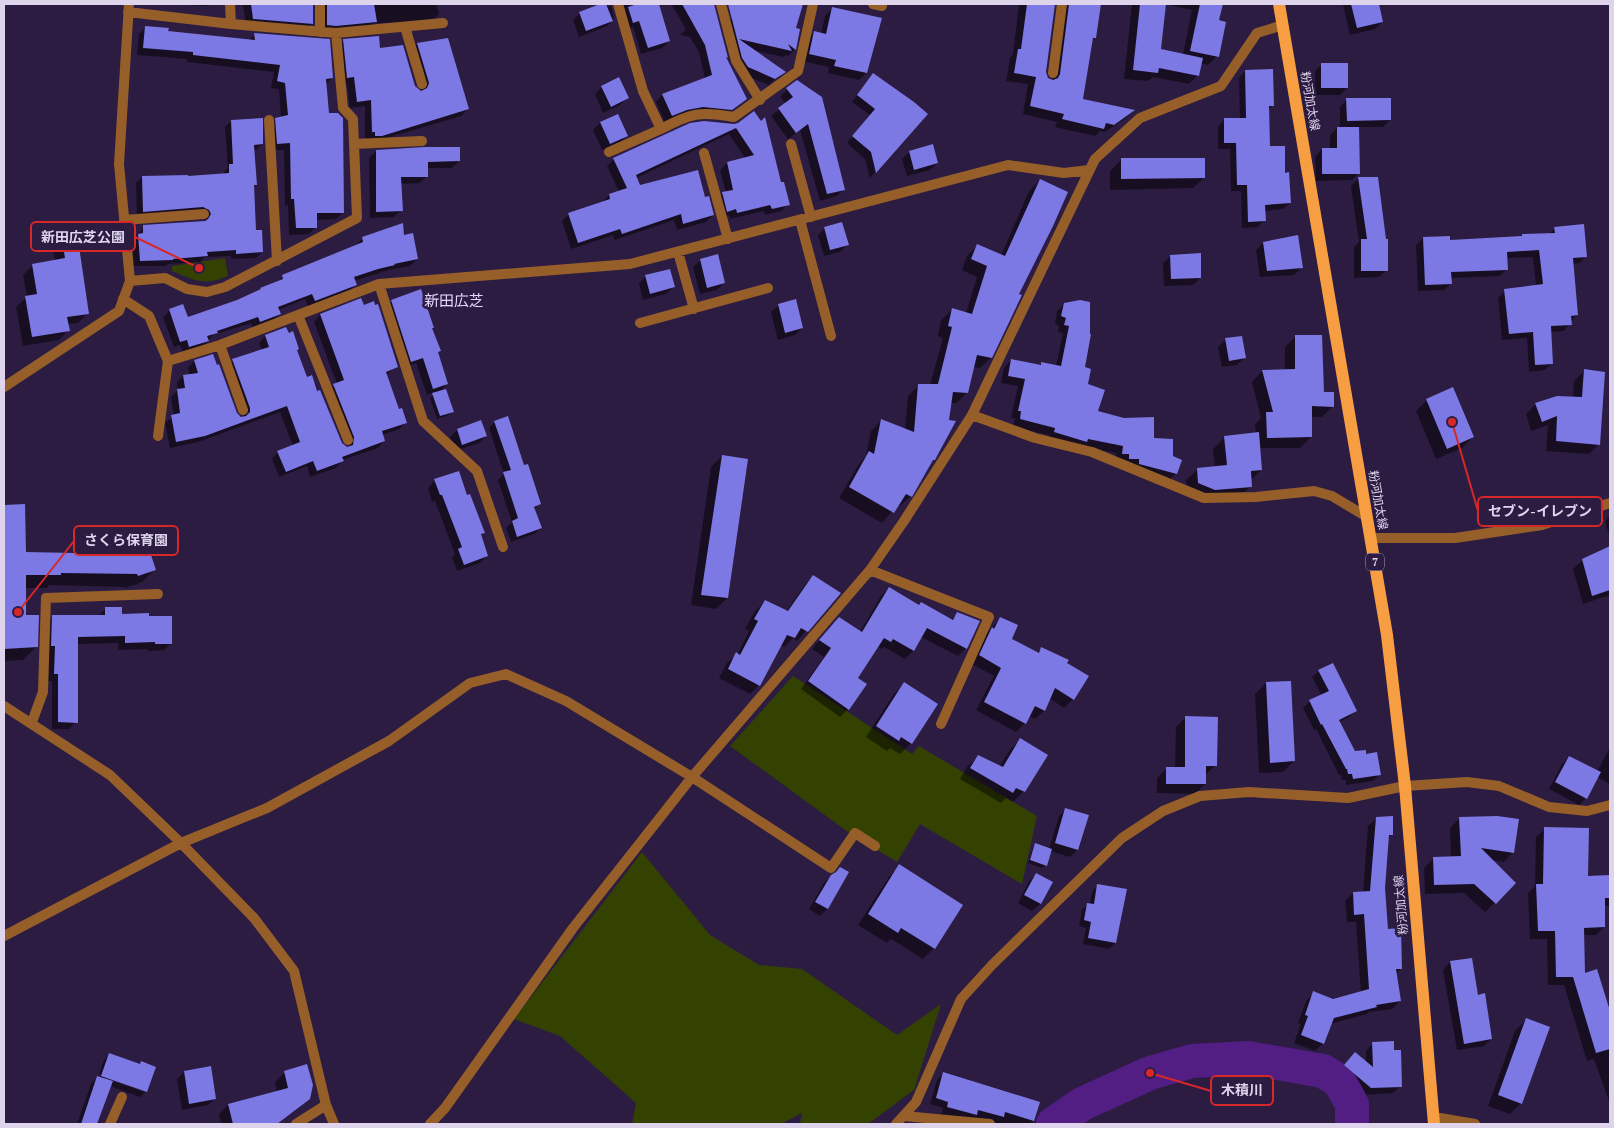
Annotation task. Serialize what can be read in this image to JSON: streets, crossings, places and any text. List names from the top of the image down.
{
  "streets": {
    "main road": ["粉河加太線", "7"]
  },
  "districts": ["新田広芝"],
  "places": [
    "新田広芝公園",
    "セブン-イレブン",
    "さくら保育園",
    "木積川"
  ]
}
